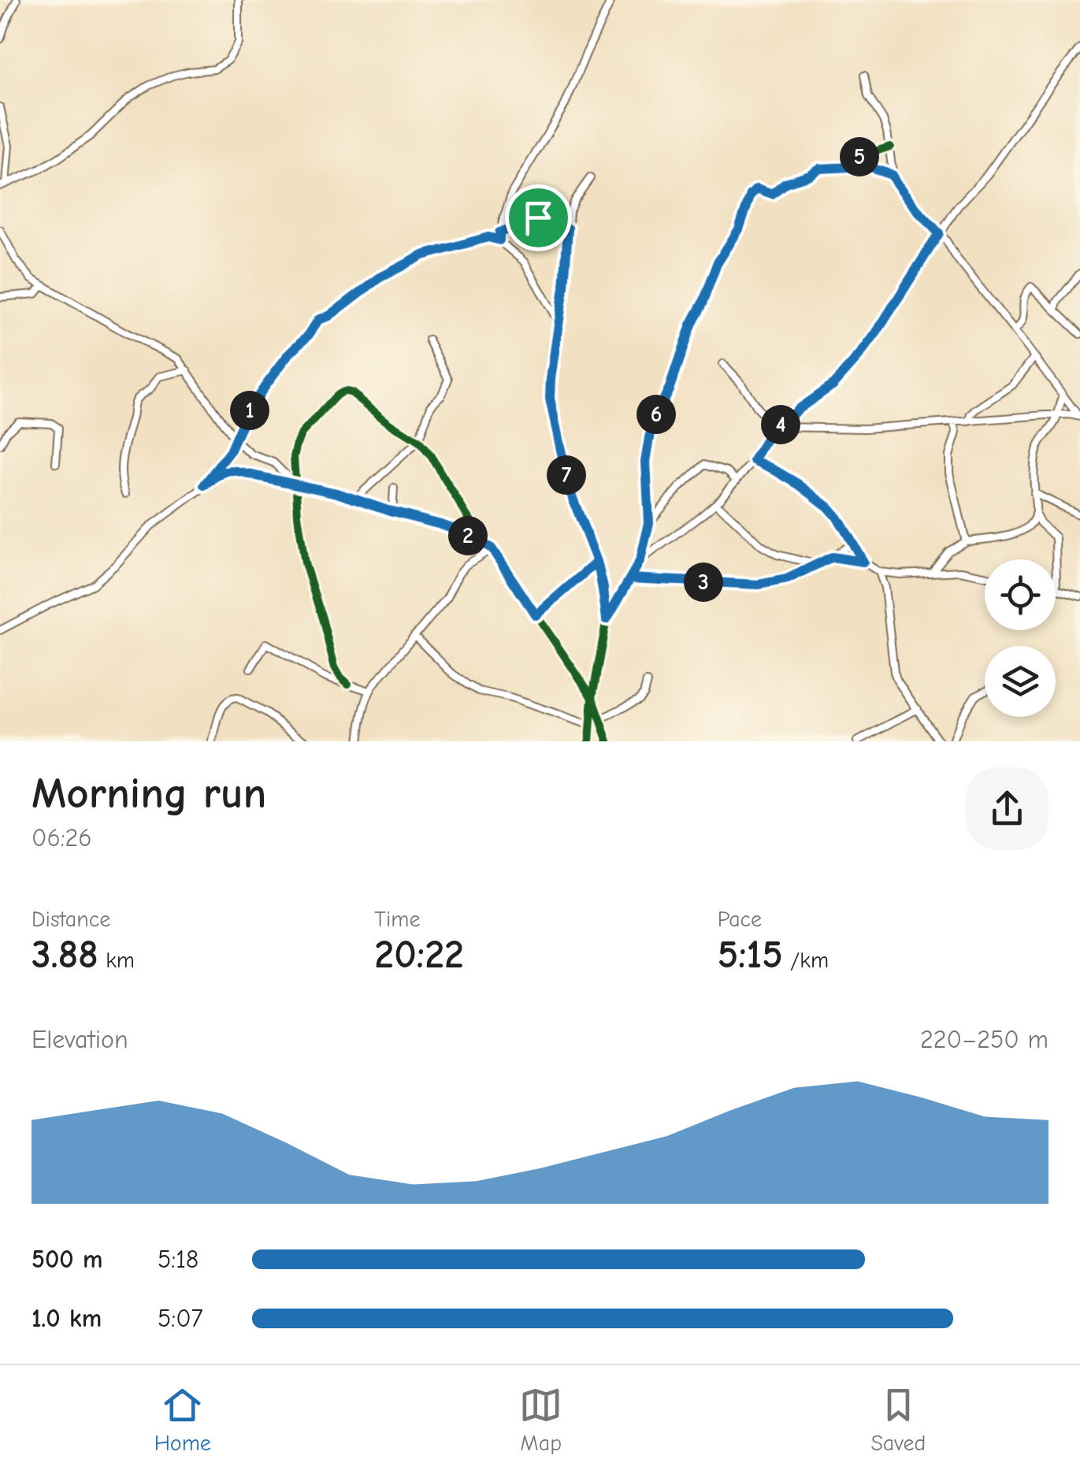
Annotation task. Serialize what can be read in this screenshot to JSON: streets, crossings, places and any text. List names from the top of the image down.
{
  "page": {
    "pins": [
      "5",
      "1",
      "6",
      "4",
      "7",
      "2",
      "3"
    ],
    "heading": ["Morning run", "06:26"],
    "stats": [
      ["Distance", "3.88 km"],
      ["Time", "20:22"],
      ["Pace", "5:15 /km"]
    ],
    "chart": ["Elevation", "220–250 m"],
    "list": [
      {
        "name": "500 m",
        "note": "5:18"
      },
      {
        "name": "1.0 km",
        "note": "5:07"
      }
    ],
    "tabs": ["Home", "Map", "Saved"]
  }
}
